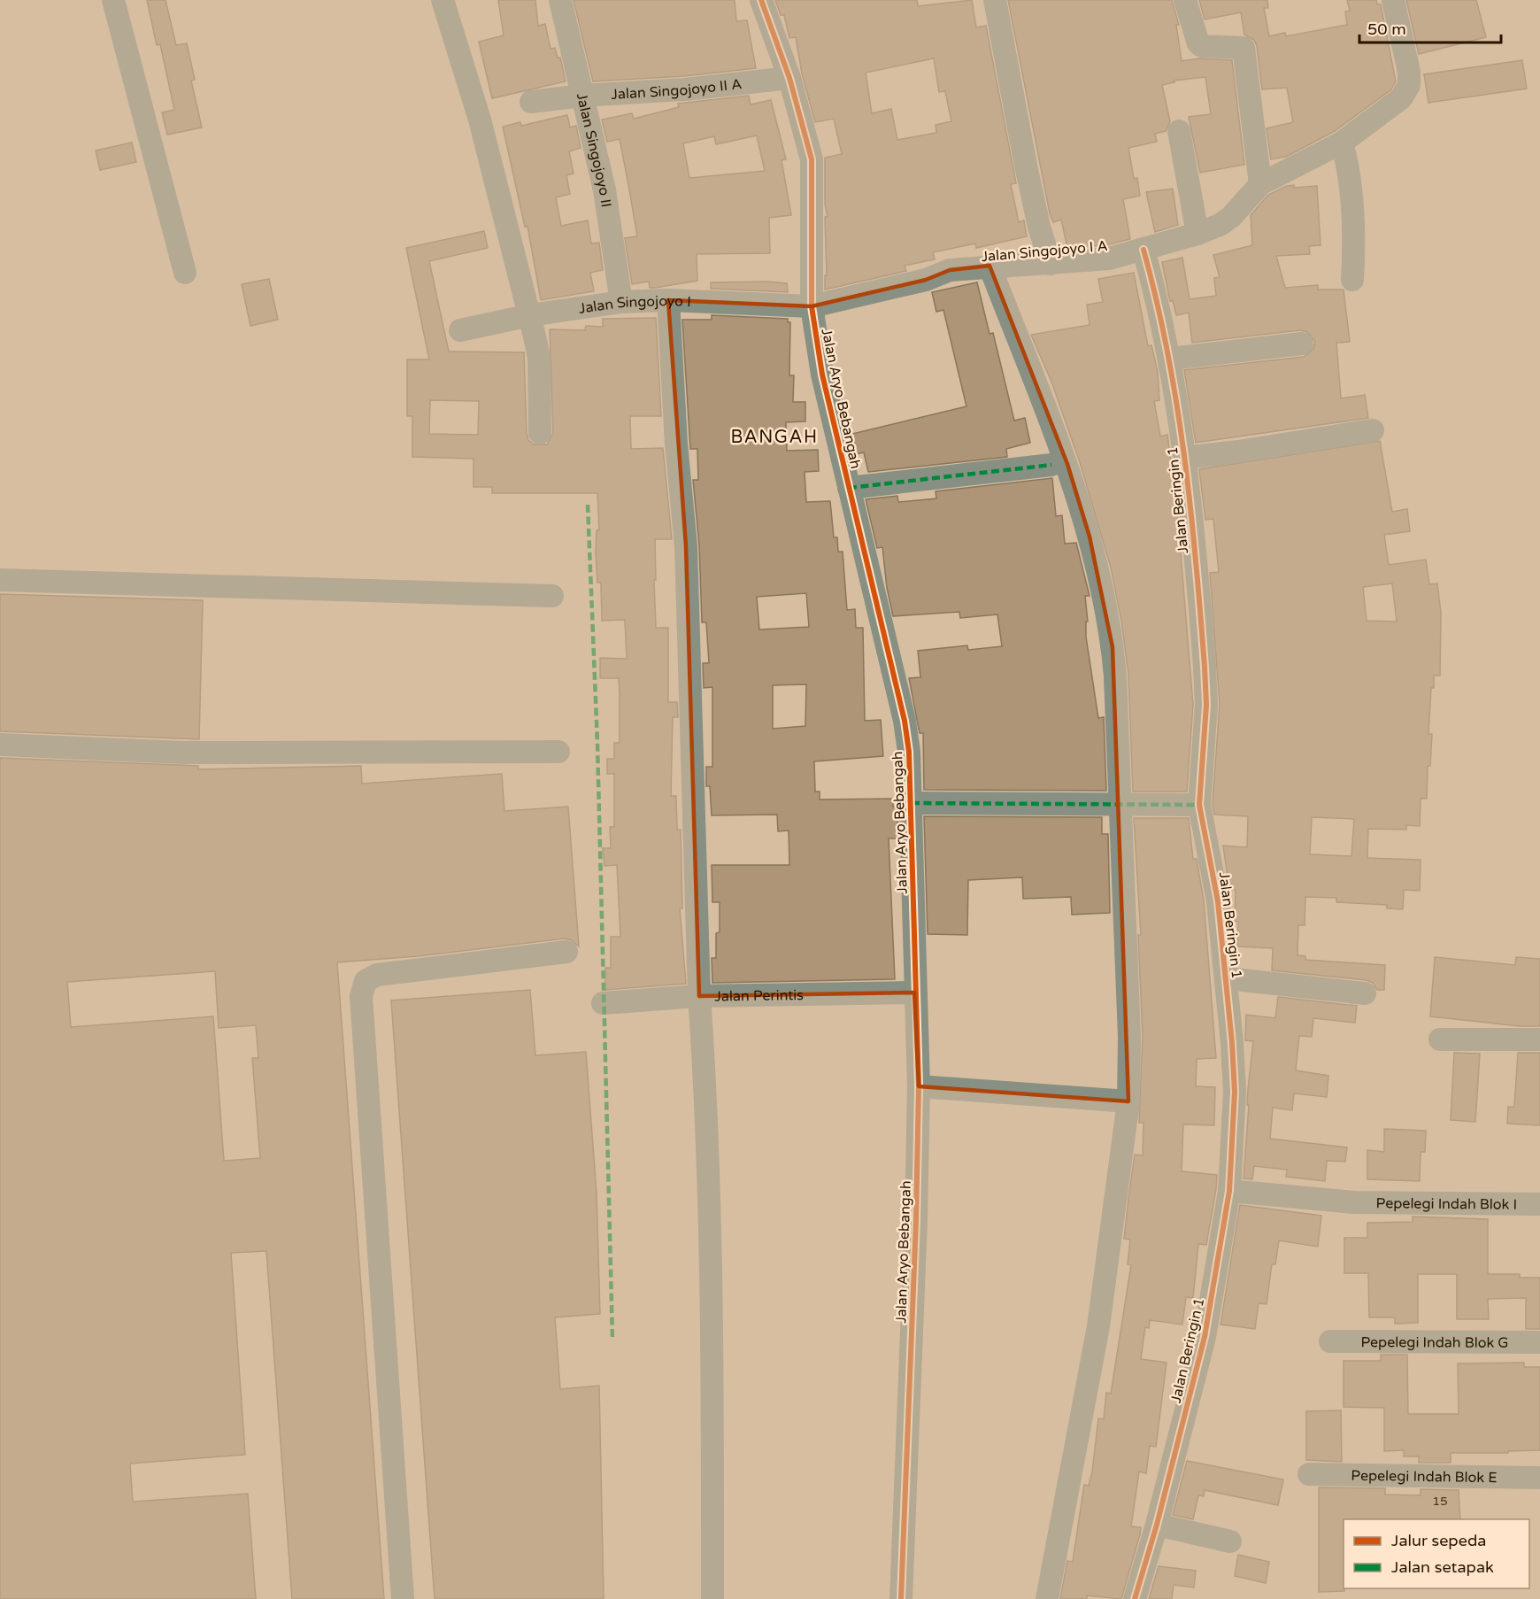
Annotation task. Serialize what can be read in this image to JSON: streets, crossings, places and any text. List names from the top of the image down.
{
  "streets": {
    "street": [
      "Jalan Singojoyo II A",
      "Jalan Singojoyo II",
      "Jalan Singojoyo I A",
      "Jalan Singojoyo I",
      "Jalan Aryo Bebangah",
      "Jalan Beringin 1",
      "Jalan Perintis",
      "Pepelegi Indah Blok I",
      "Pepelegi Indah Blok G",
      "Pepelegi Indah Blok E"
    ]
  },
  "crossings": [
    ["Jalan Singojoyo II A", "Jalan Singojoyo II"],
    ["Jalan Singojoyo II A", "Jalan Aryo Bebangah"],
    ["Jalan Singojoyo II", "Jalan Singojoyo I"],
    ["Jalan Singojoyo I A", "Jalan Singojoyo I"],
    ["Jalan Singojoyo I A", "Jalan Aryo Bebangah"],
    ["Jalan Singojoyo I A", "Jalan Beringin 1"],
    ["Jalan Singojoyo I", "Jalan Aryo Bebangah"],
    ["Jalan Aryo Bebangah", "Jalan Perintis"],
    ["Jalan Beringin 1", "Pepelegi Indah Blok I"]
  ],
  "districts": ["BANGAH"],
  "house_numbers": ["15"],
  "legend": ["Jalur sepeda", "Jalan setapak"],
  "scale_bar": "50 m"
}
